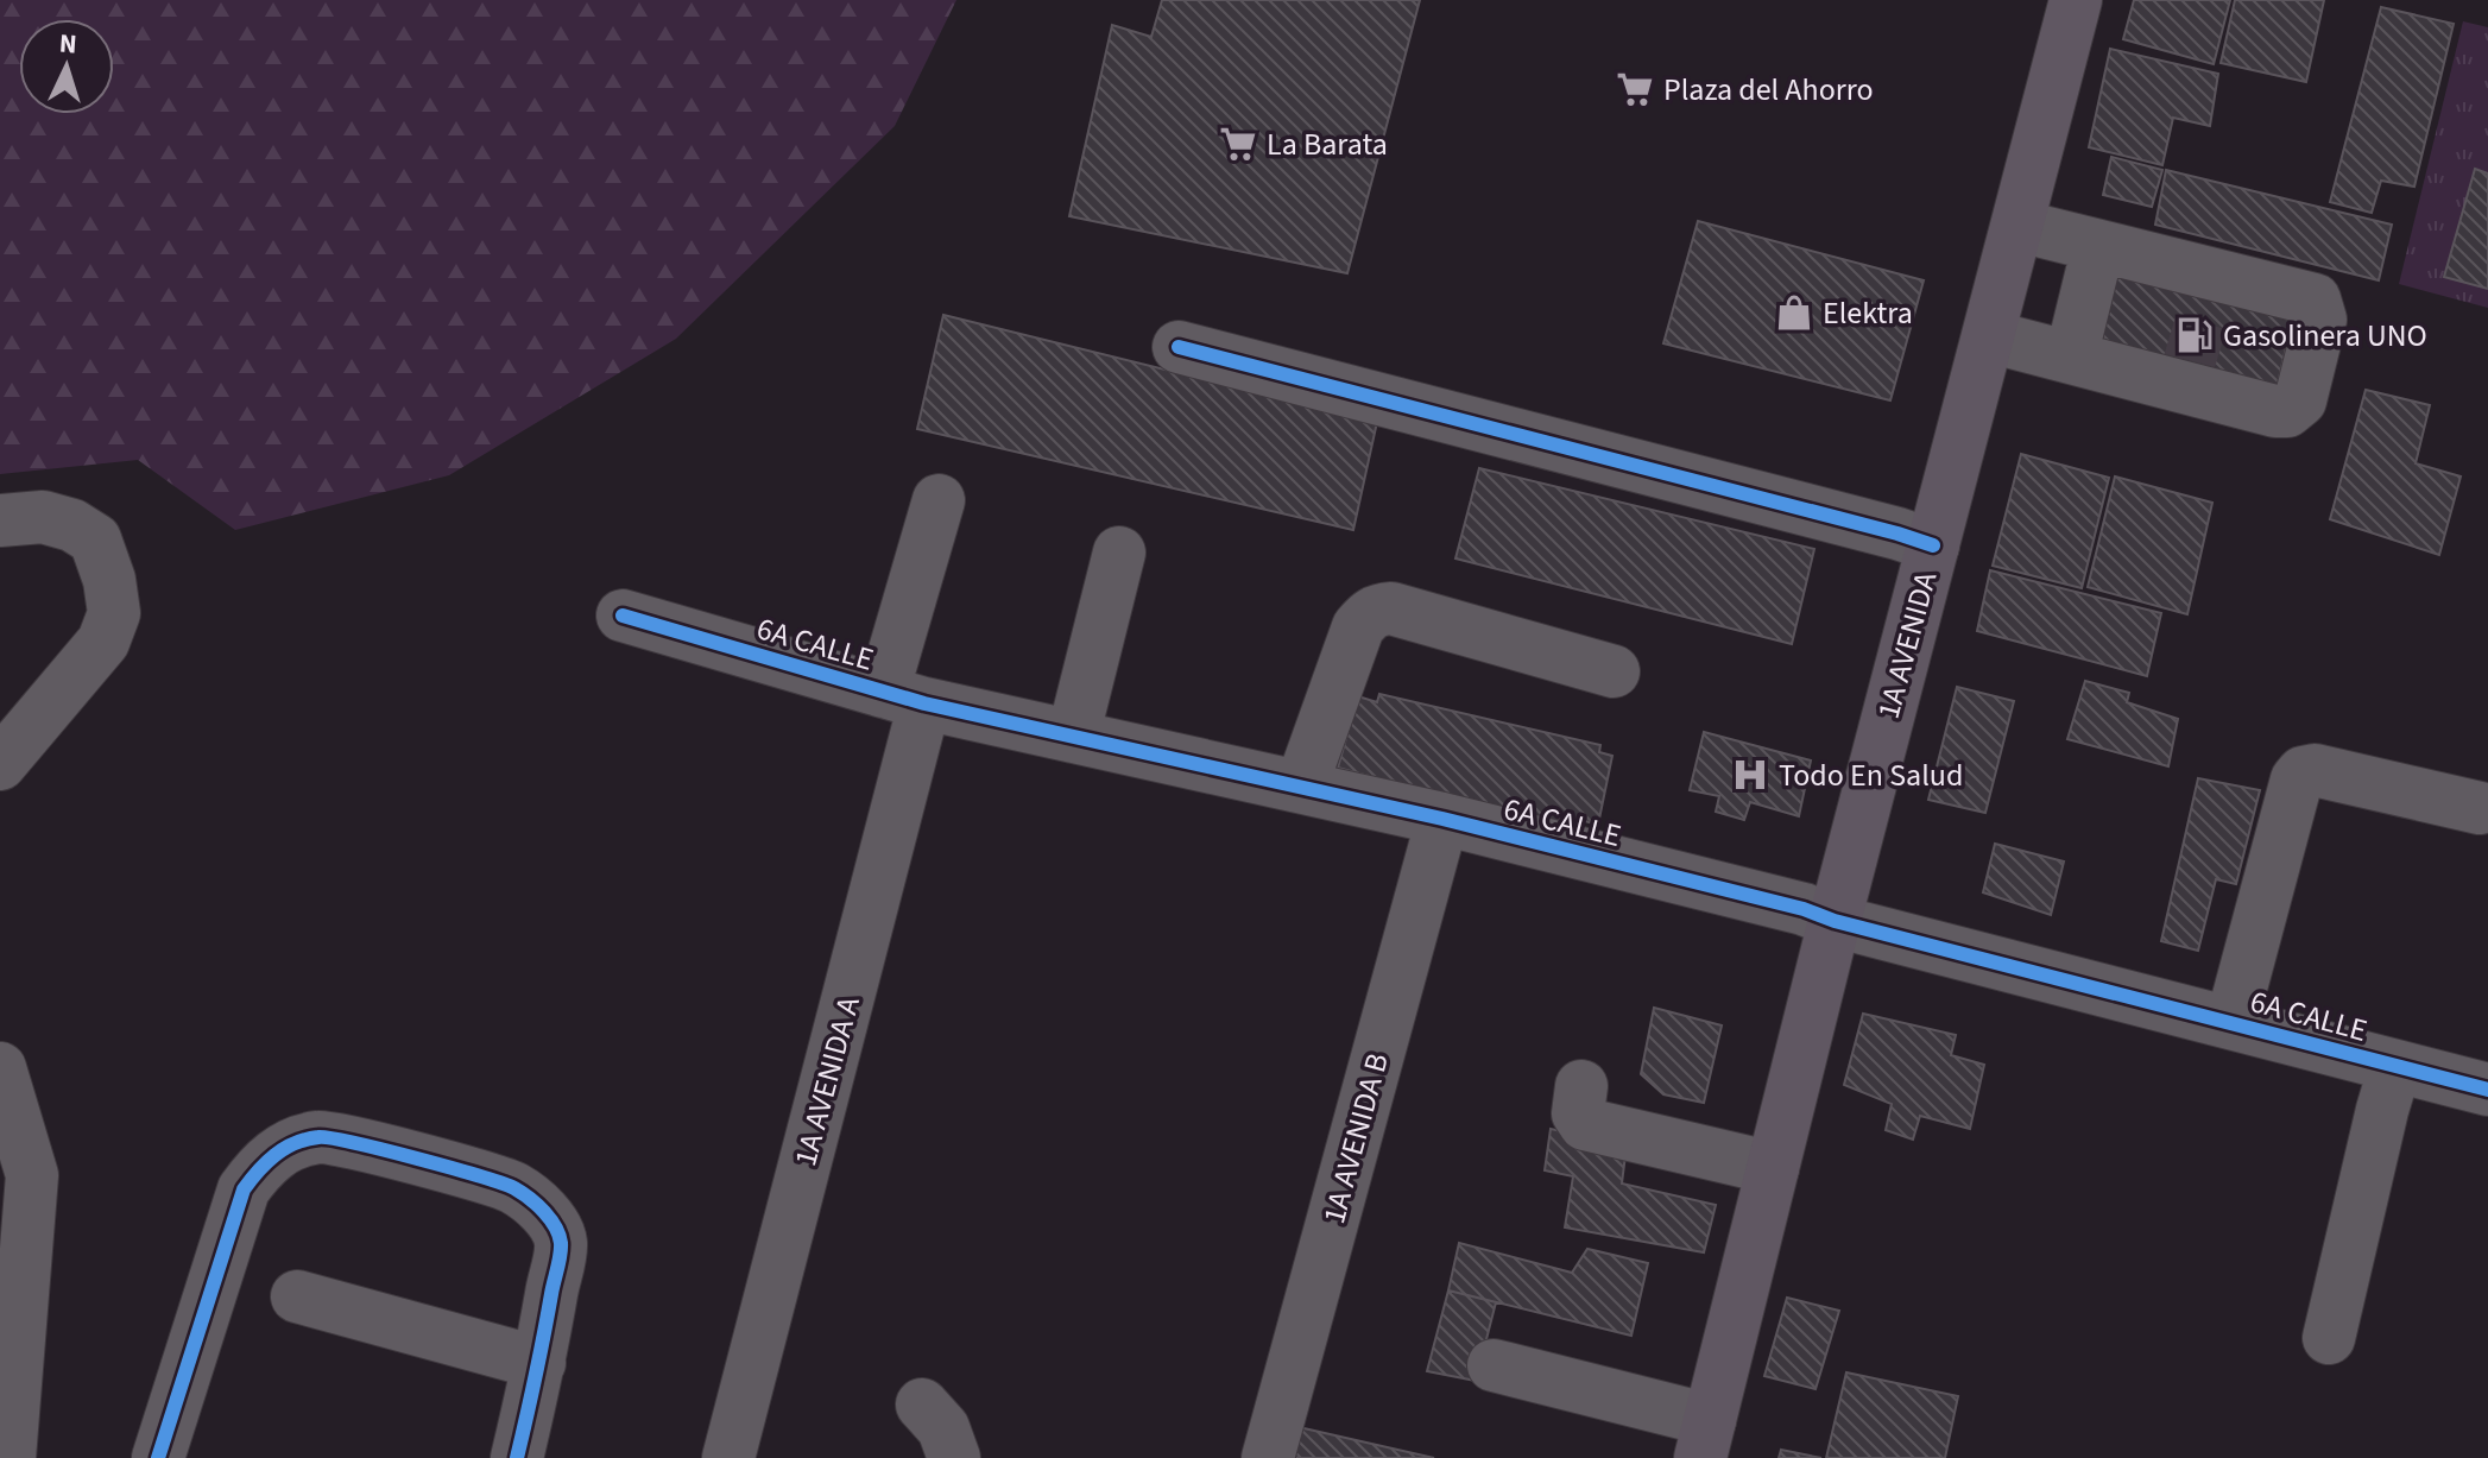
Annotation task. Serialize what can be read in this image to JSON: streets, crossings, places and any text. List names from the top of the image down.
{
  "streets": {
    "main road": ["1A AVENIDA"],
    "street": ["6A CALLE", "1A AVENIDA A", "1A AVENIDA B"]
  },
  "crossings": [
    ["6A CALLE", "1A AVENIDA"],
    ["6A CALLE", "1A AVENIDA A"],
    ["6A CALLE", "1A AVENIDA B"]
  ],
  "places": {
    "supermarket": ["Plaza del Ahorro", "La Barata"],
    "shop": ["Elektra"],
    "fuel station": ["Gasolinera UNO"],
    "hospital": ["Todo En Salud"]
  },
  "north": "top"
}
